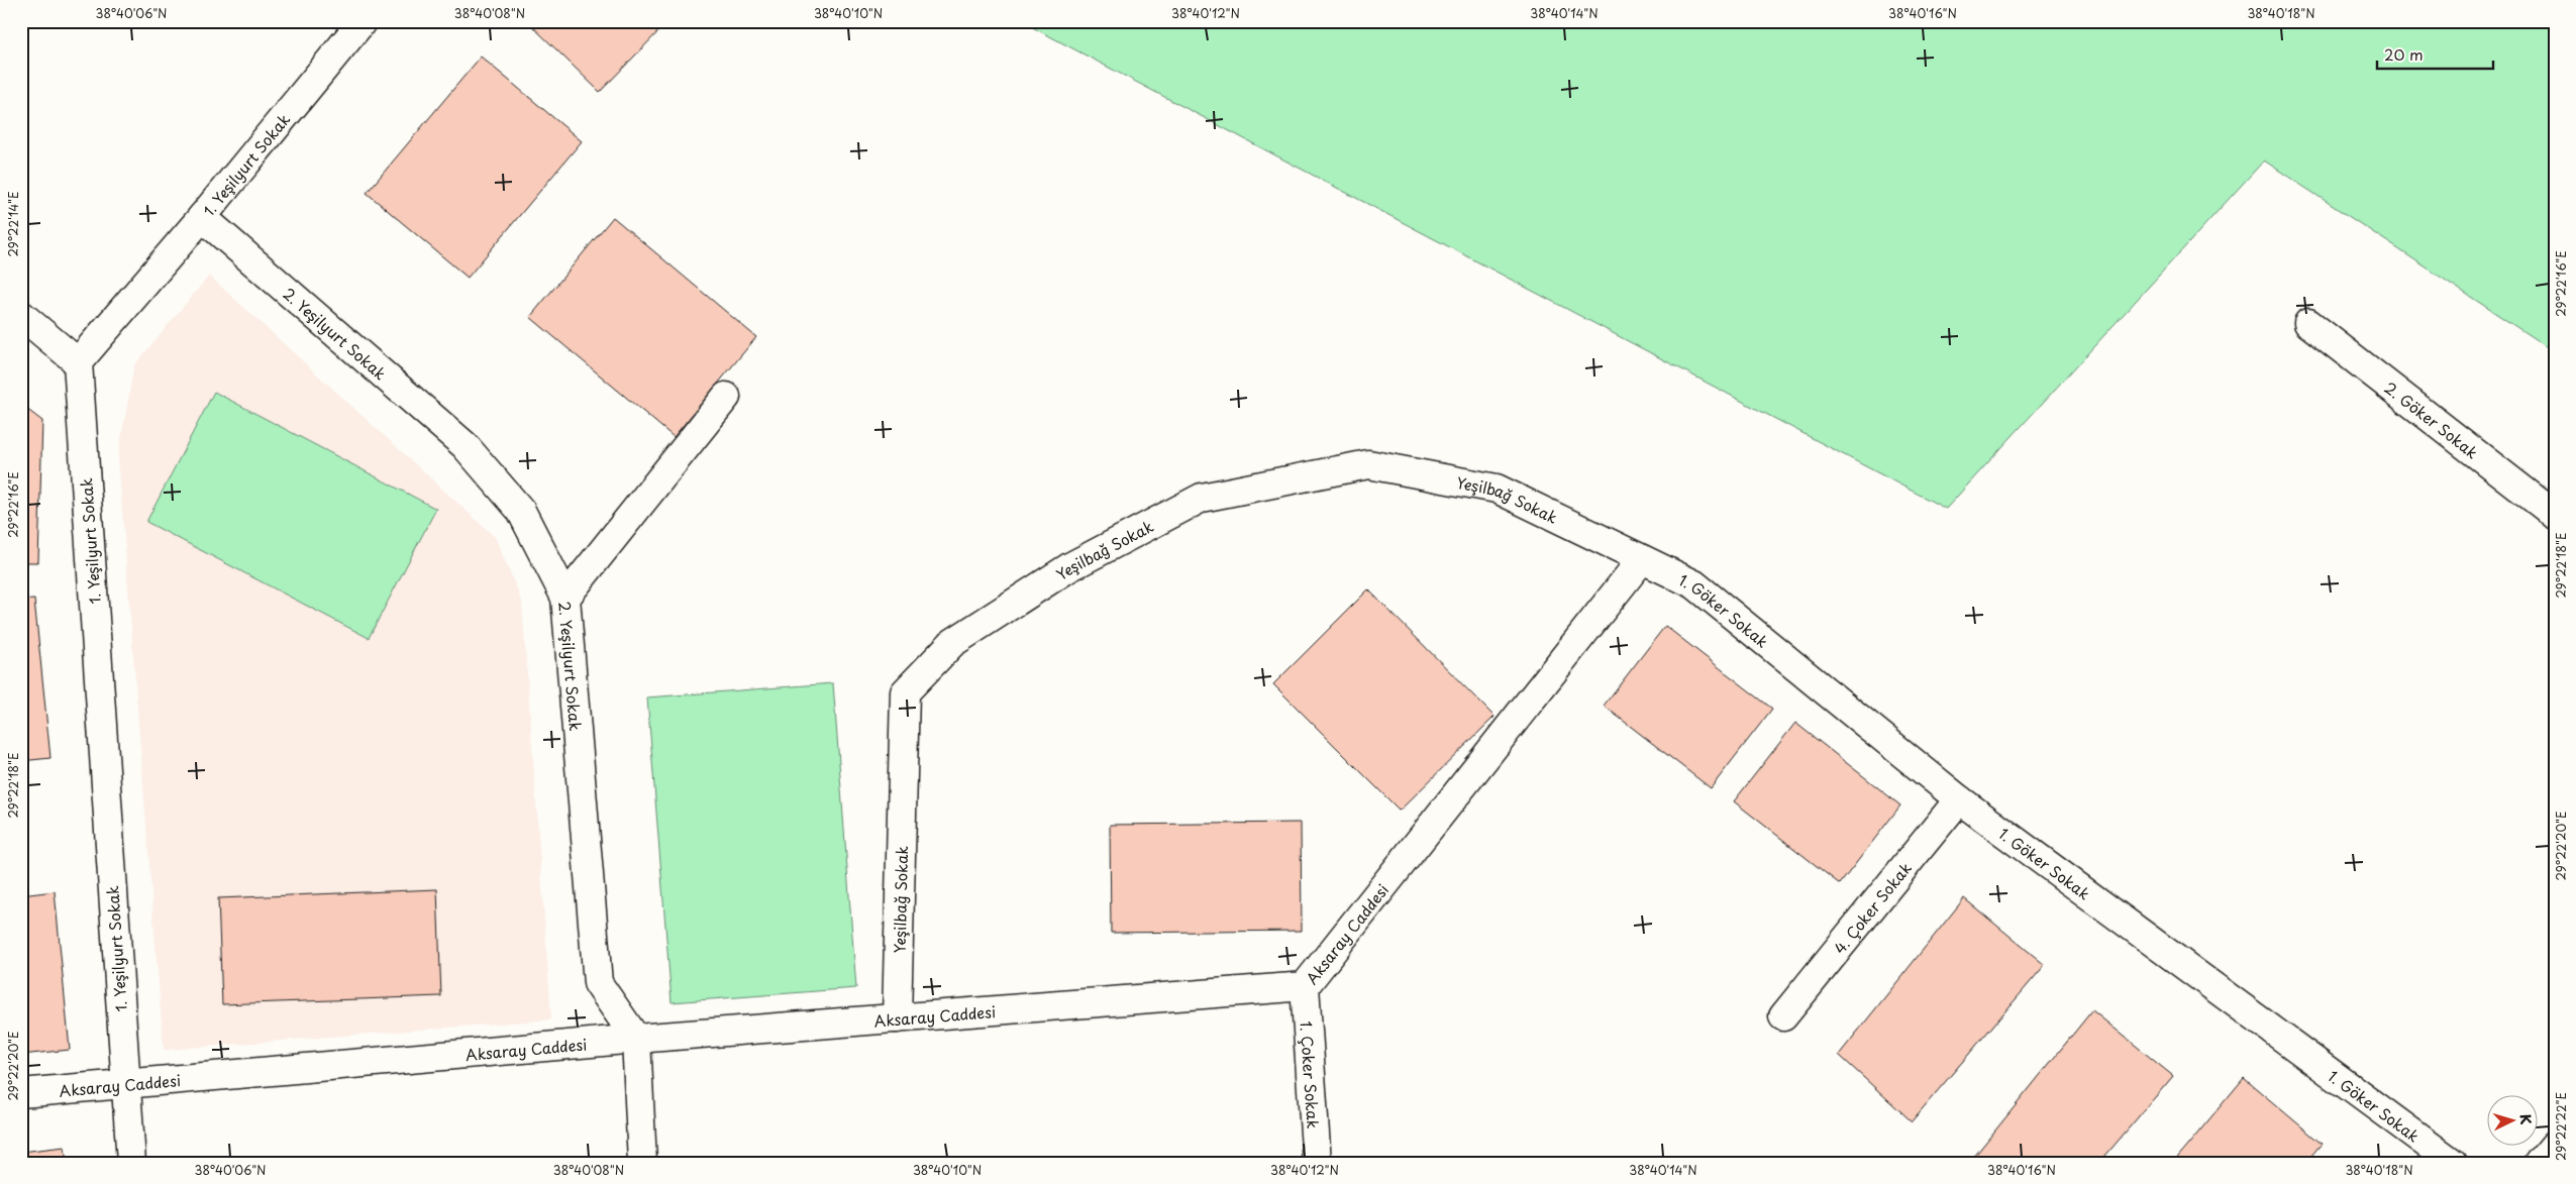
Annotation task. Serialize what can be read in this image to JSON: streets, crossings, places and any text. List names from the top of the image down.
{
  "streets": {
    "street": [
      "1. Yeşilyurt Sokak",
      "2. Yeşilyurt Sokak",
      "2. Göker Sokak",
      "Yeşilbağ Sokak",
      "1. Göker Sokak",
      "4. Çoker Sokak",
      "Aksaray Caddesi",
      "1. Çoker Sokak"
    ]
  },
  "crossings": [
    ["1. Yeşilyurt Sokak", "2. Yeşilyurt Sokak"],
    ["1. Yeşilyurt Sokak", "Aksaray Caddesi"],
    ["2. Yeşilyurt Sokak", "Aksaray Caddesi"],
    ["Yeşilbağ Sokak", "1. Göker Sokak"],
    ["Yeşilbağ Sokak", "Aksaray Caddesi"],
    ["1. Göker Sokak", "4. Çoker Sokak"],
    ["1. Göker Sokak", "Aksaray Caddesi"],
    ["Aksaray Caddesi", "1. Çoker Sokak"]
  ],
  "scale_bar": "20 m",
  "north": "right",
  "coordinates": [
    "38°40'06\"N",
    "38°40'08\"N",
    "38°40'10\"N",
    "38°40'12\"N",
    "38°40'14\"N",
    "38°40'16\"N",
    "38°40'18\"N",
    "29°22'14\"E",
    "29°22'16\"E",
    "29°22'18\"E",
    "29°22'20\"E",
    "29°22'22\"E"
  ]
}
